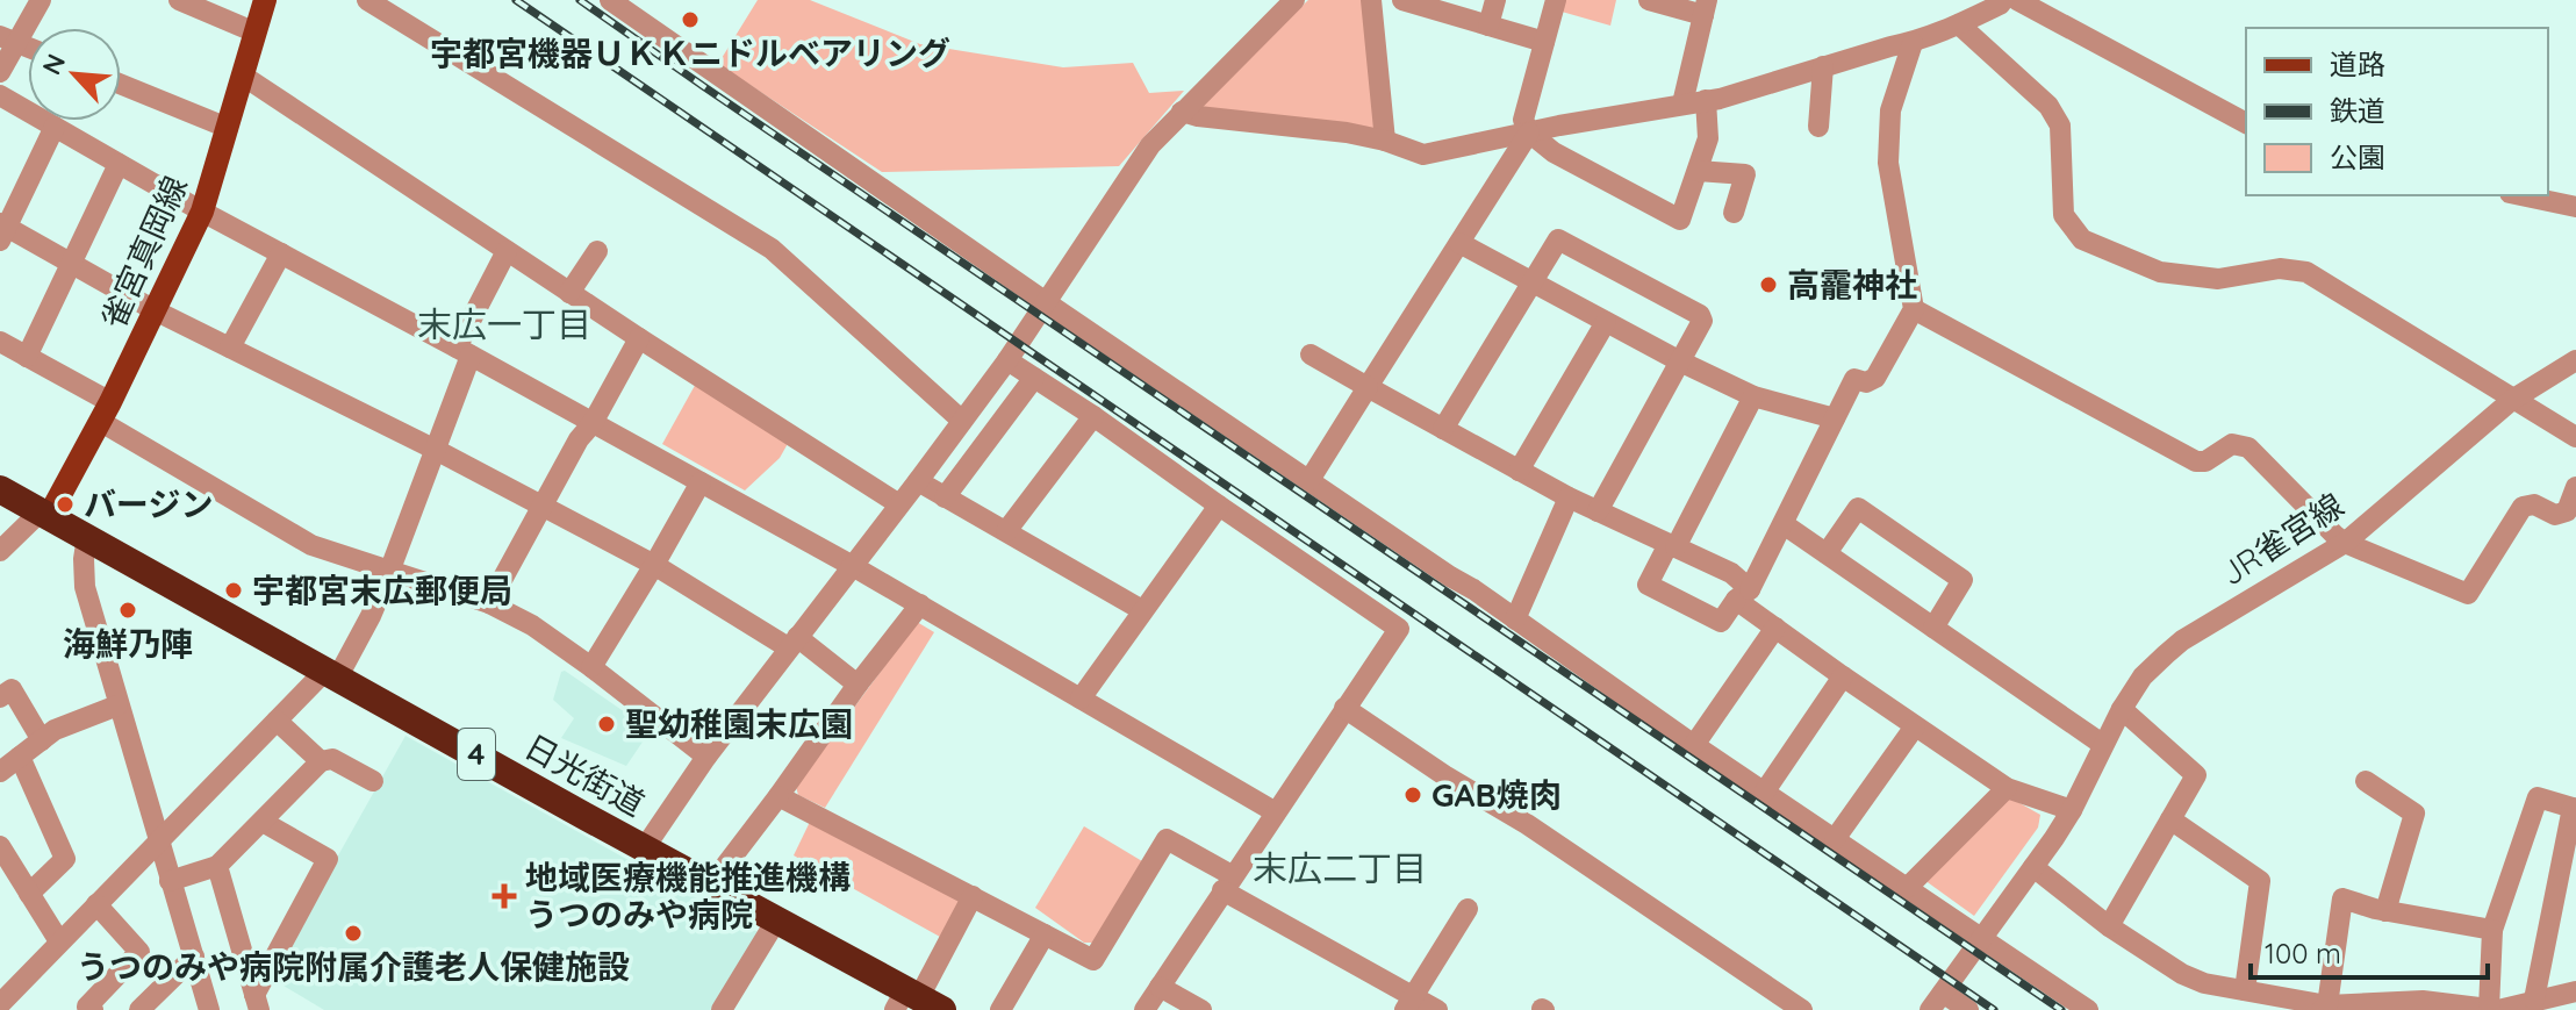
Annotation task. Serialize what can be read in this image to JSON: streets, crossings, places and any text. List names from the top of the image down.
{
  "streets": {
    "highway": ["4", "日光街道"],
    "main road": ["雀宮真岡線"],
    "street": ["JR雀宮線"]
  },
  "crossings": [
    ["雀宮真岡線", "4"],
    ["雀宮真岡線", "日光街道"],
    ["4", "日光街道"]
  ],
  "districts": ["末広一丁目", "末広二丁目"],
  "places": {
    "other": [
      "宇都宮機器ＵＫＫニドルベアリング",
      "高靇神社",
      "バージン",
      "宇都宮末広郵便局",
      "海鮮乃陣",
      "聖幼稚園末広園",
      "GAB焼肉",
      "うつのみや病院附属介護老人保健施設"
    ],
    "health": ["地域医療機能推進機構 うつのみや病院"]
  },
  "legend": ["道路", "鉄道", "公園"],
  "scale_bar": "100 m",
  "north": "top left"
}
